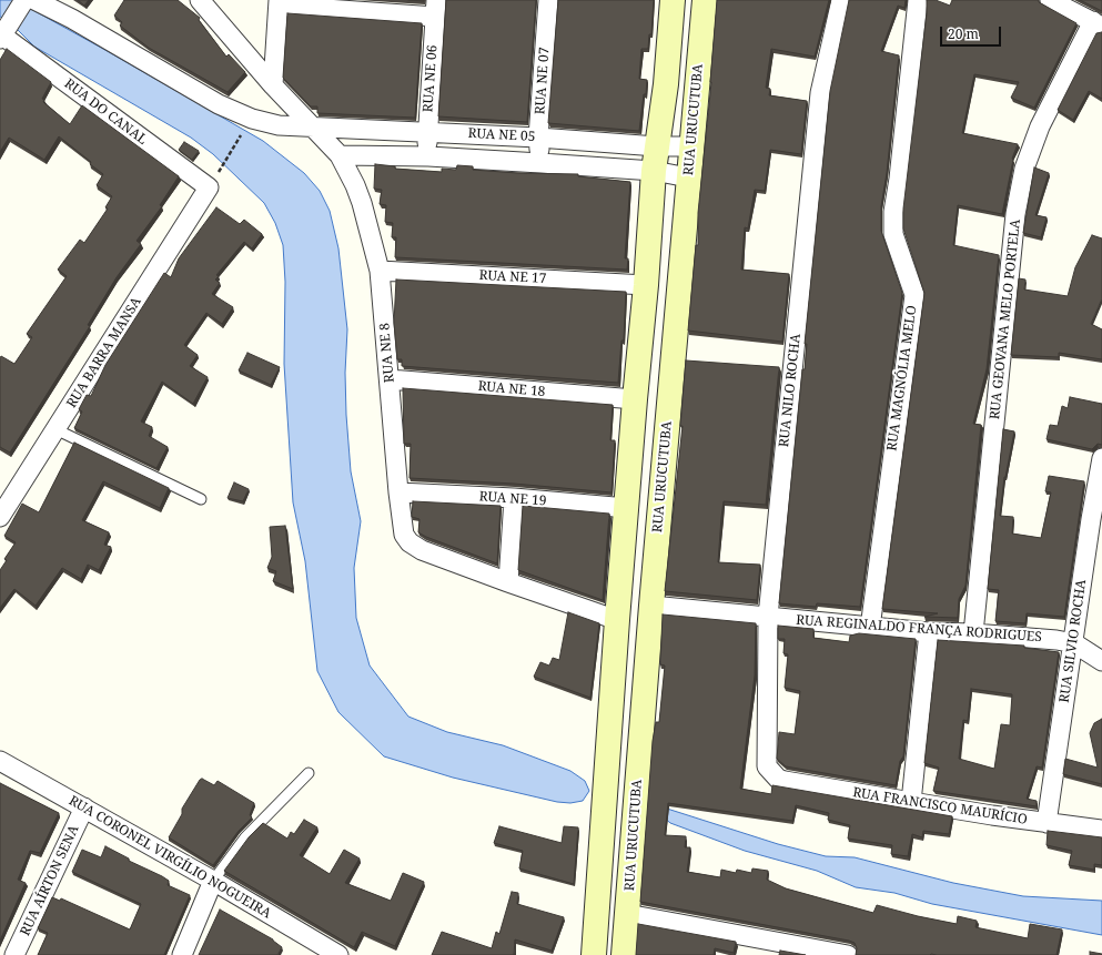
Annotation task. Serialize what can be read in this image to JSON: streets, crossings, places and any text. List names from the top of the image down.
{
  "streets": {
    "street": [
      "RUA NE 06",
      "RUA NE 07",
      "RUA DO CANAL",
      "RUA URUCUTUBA",
      "RUA NE 05",
      "RUA NE 17",
      "RUA GEOVANA MELO PORTELA",
      "RUA BARRA MANSA",
      "RUA NE 8",
      "RUA MAGNÓLIA MELO",
      "RUA NE 18",
      "RUA NILO ROCHA",
      "RUA NE 19",
      "RUA REGINALDO FRANÇA RODRIGUES",
      "RUA SILVIO ROCHA",
      "RUA FRANCISCO MAURÍCIO",
      "RUA CORONEL VIRGÍLIO NOGUEIRA",
      "RUA AÍRTON SENA"
    ]
  },
  "crossings": [
    ["RUA NE 06", "RUA NE 05"],
    ["RUA NE 07", "RUA NE 05"],
    ["RUA DO CANAL", "RUA BARRA MANSA"],
    ["RUA URUCUTUBA", "RUA NE 05"],
    ["RUA URUCUTUBA", "RUA REGINALDO FRANÇA RODRIGUES"],
    ["RUA NE 05", "RUA NE 8"],
    ["RUA NE 17", "RUA NE 8"],
    ["RUA GEOVANA MELO PORTELA", "RUA REGINALDO FRANÇA RODRIGUES"],
    ["RUA NE 8", "RUA NE 18"],
    ["RUA NE 8", "RUA NE 19"],
    ["RUA MAGNÓLIA MELO", "RUA REGINALDO FRANÇA RODRIGUES"],
    ["RUA NILO ROCHA", "RUA REGINALDO FRANÇA RODRIGUES"],
    ["RUA NILO ROCHA", "RUA FRANCISCO MAURÍCIO"],
    ["RUA REGINALDO FRANÇA RODRIGUES", "RUA SILVIO ROCHA"],
    ["RUA SILVIO ROCHA", "RUA FRANCISCO MAURÍCIO"],
    ["RUA CORONEL VIRGÍLIO NOGUEIRA", "RUA AÍRTON SENA"]
  ],
  "scale_bar": "20 m"
}
